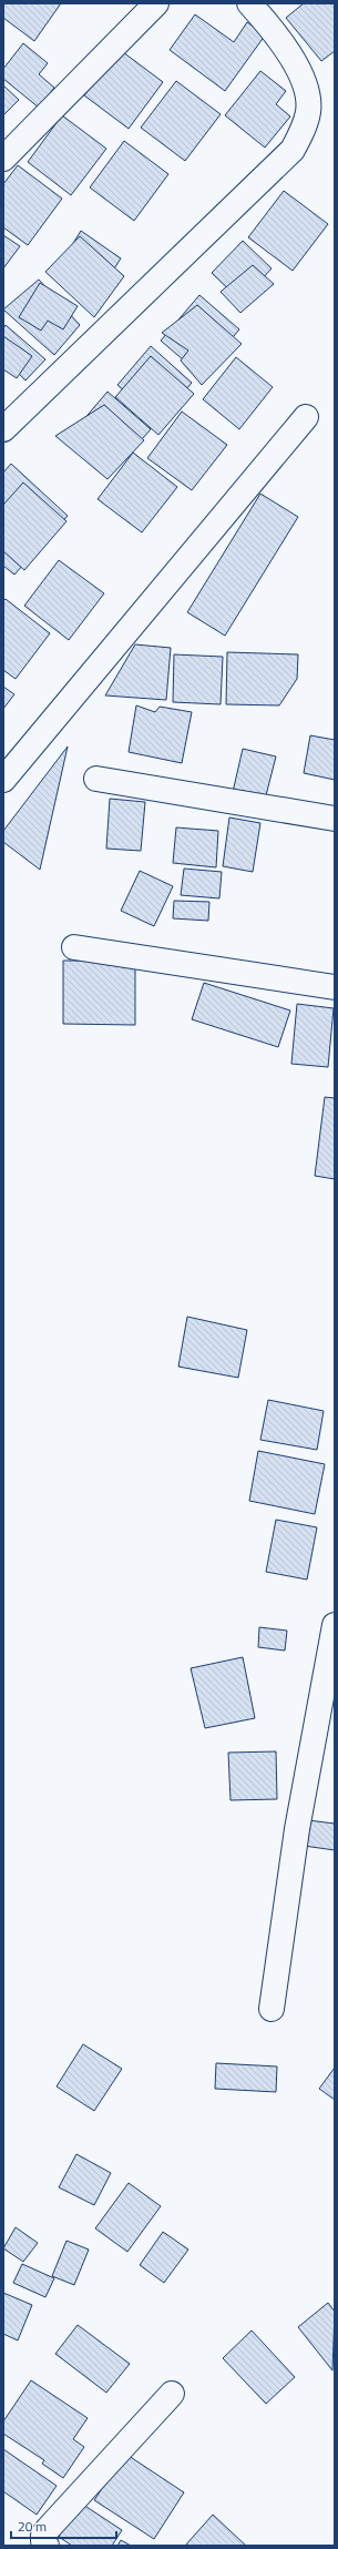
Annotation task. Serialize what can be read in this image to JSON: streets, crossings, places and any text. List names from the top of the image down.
{
  "scale_bar": "20 m"
}
